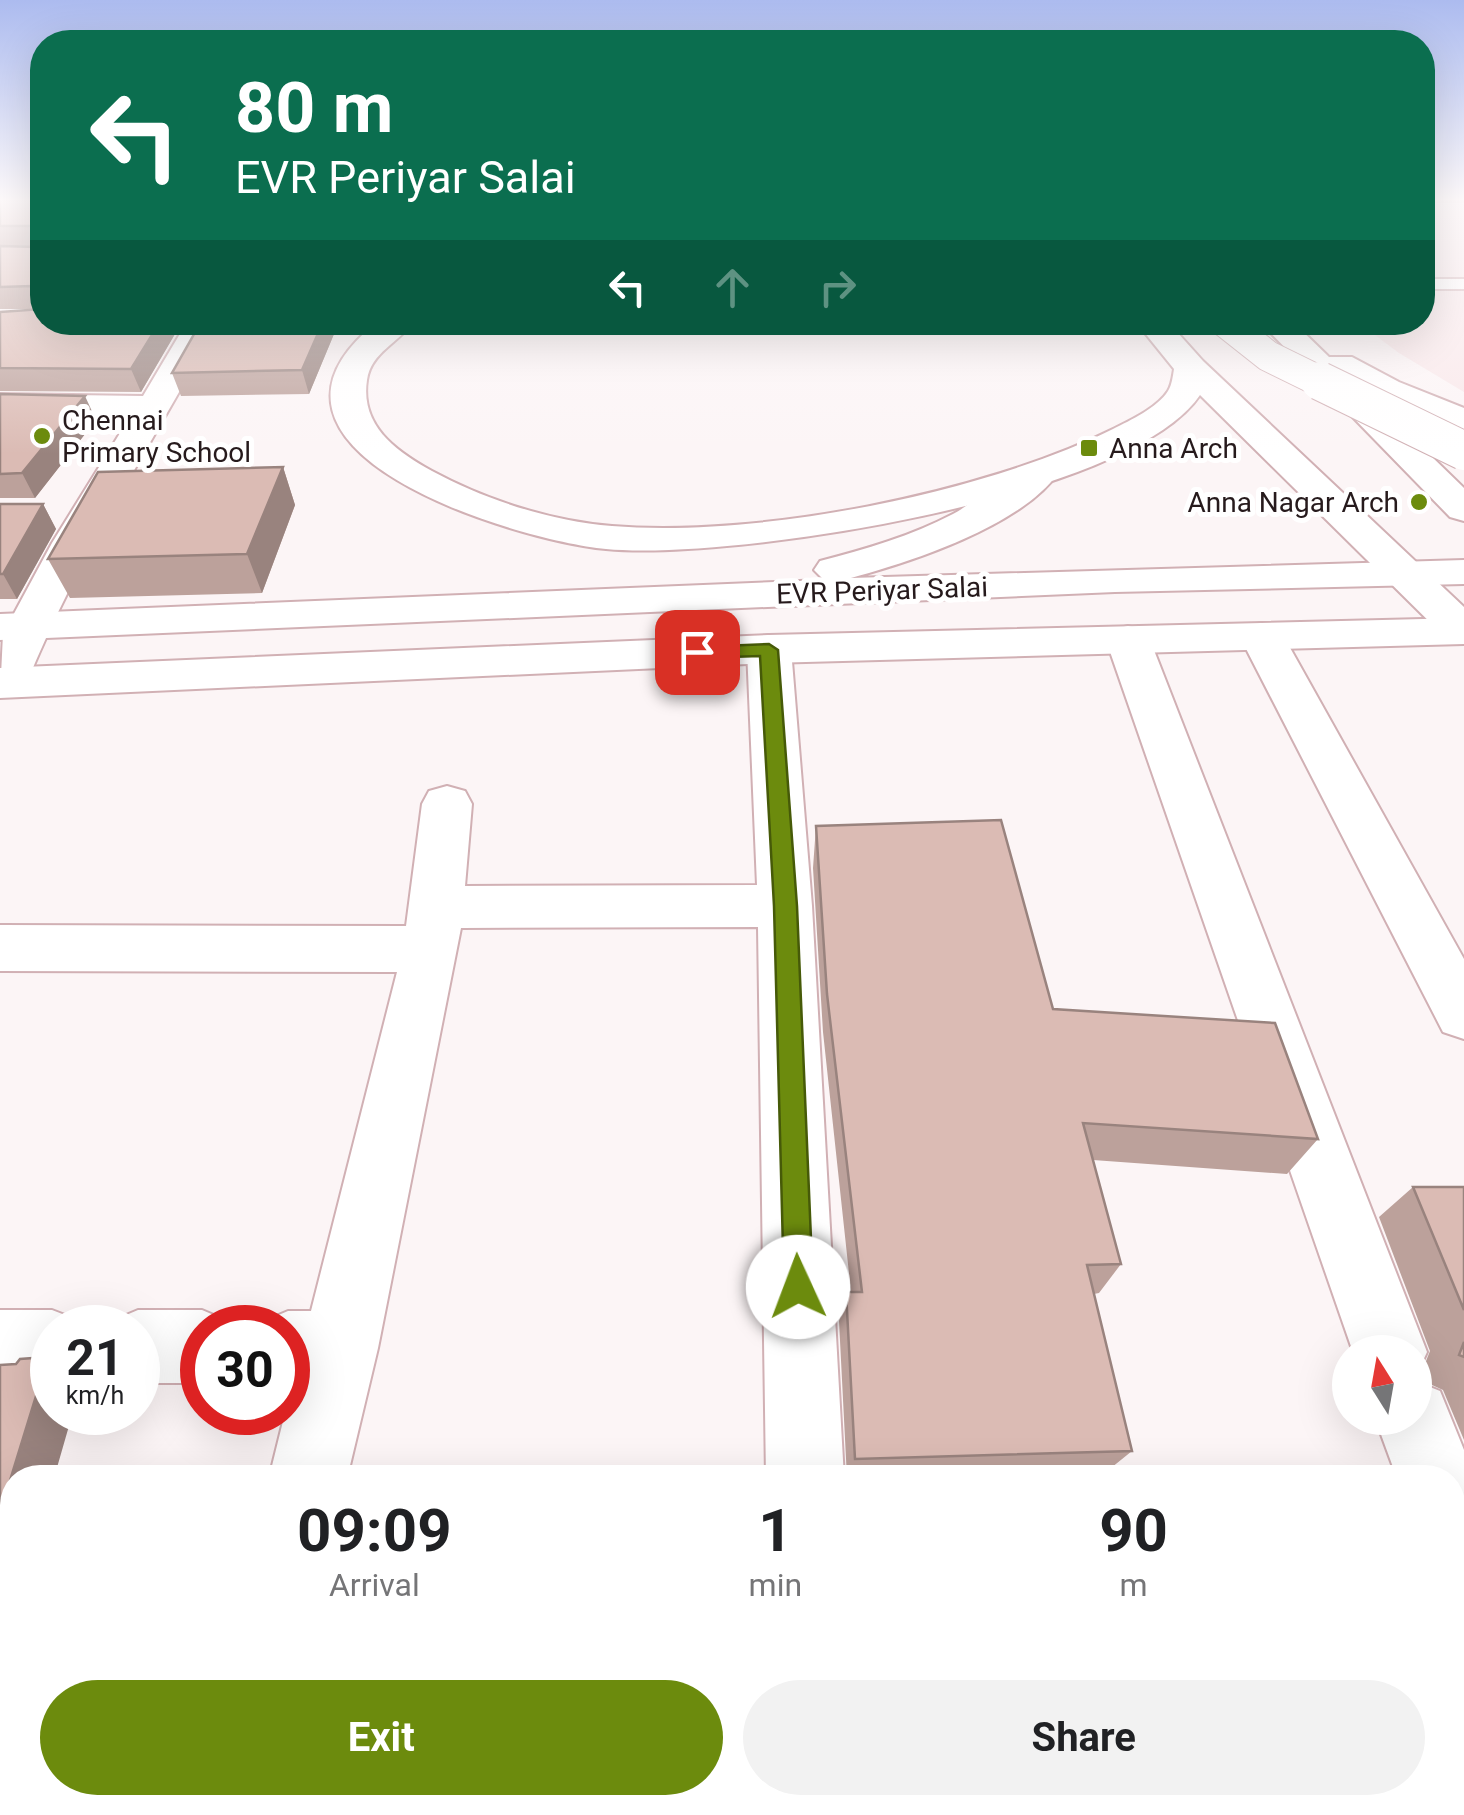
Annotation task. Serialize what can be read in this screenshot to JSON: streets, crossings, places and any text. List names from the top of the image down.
{
  "streets": {
    "main road": ["EVR Periyar Salai"]
  },
  "places": {
    "other": ["Chennai Primary School", "Anna Nagar Arch"],
    "transit": ["Anna Arch"]
  },
  "north": "top",
  "page": {
    "turn": ["80 m", "EVR Periyar Salai"],
    "speed": "21 km/h",
    "limit": "30",
    "eta": [
      "09:09",
      "Arrival",
      "1",
      "min",
      "90",
      "m"
    ],
    "buttons": ["Exit", "Share"]
  }
}
